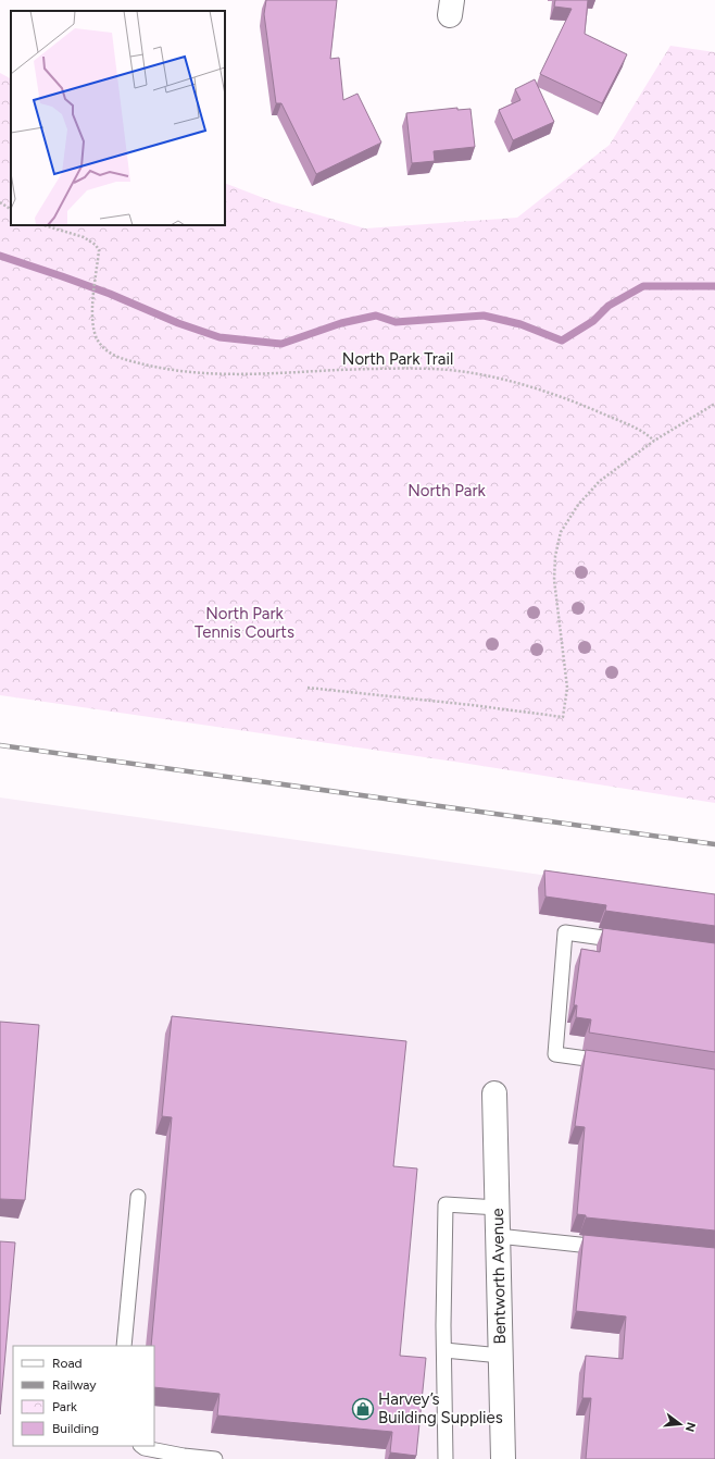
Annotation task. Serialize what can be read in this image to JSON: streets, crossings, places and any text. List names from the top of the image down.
{
  "streets": {
    "street": ["Bentworth Avenue"],
    "path": ["North Park Trail"]
  },
  "parks": ["North Park", "North Park Tennis Courts"],
  "places": {
    "shop": ["Harvey’s Building Supplies"]
  },
  "legend": [
    "Road",
    "Railway",
    "Park",
    "Building"
  ],
  "north": "right"
}
